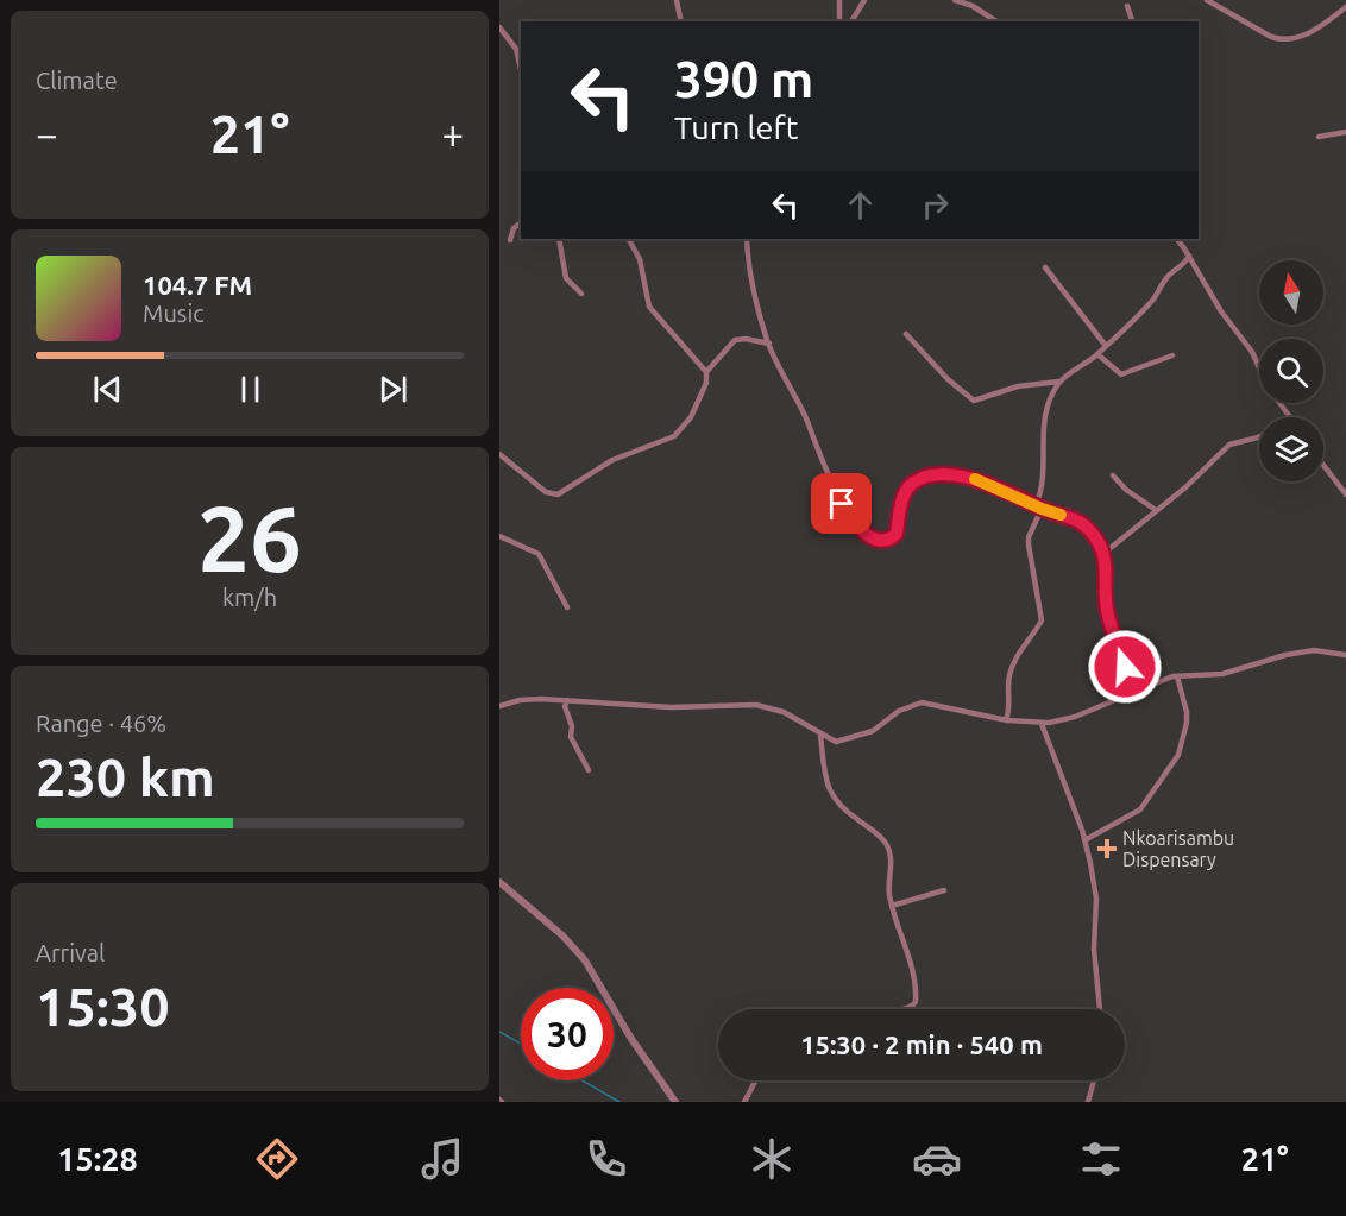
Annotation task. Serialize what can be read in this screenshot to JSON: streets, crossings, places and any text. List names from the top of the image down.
{
  "places": {
    "health": ["Nkoarisambu Dispensary"]
  },
  "north": "top",
  "page": {
    "tile": [
      "Climate",
      ["26", "km/h"],
      ["Range · 46%", "230 km"],
      ["Arrival", "15:30"]
    ],
    "turn": ["390 m", "Turn left"],
    "heat": ["−", "21°", "+"],
    "song": ["104.7 FM", "Music"],
    "limit": "30",
    "trip": "15:30 · 2 min · 540 m",
    "tabs": ["15:28", "21°"]
  }
}
